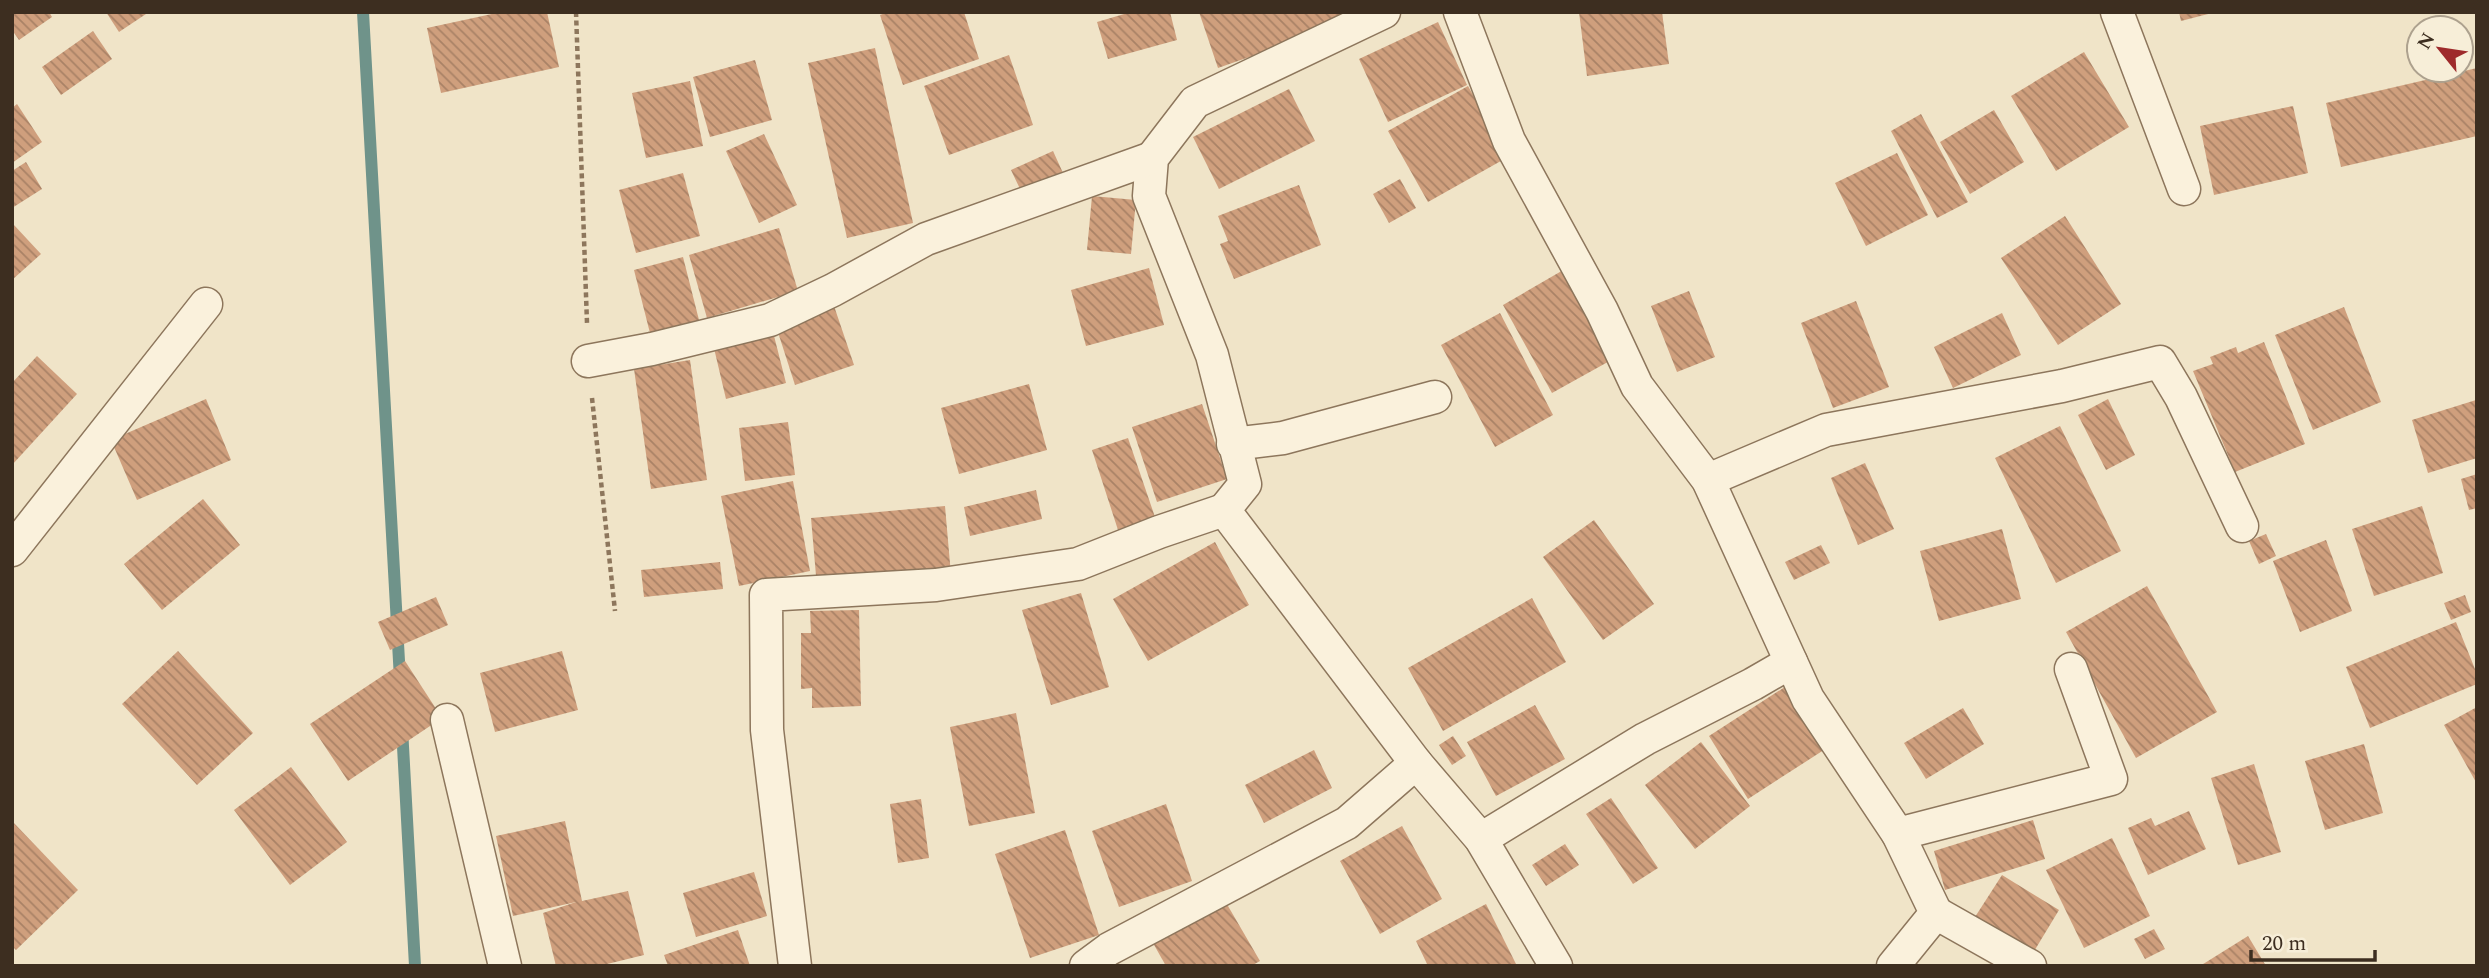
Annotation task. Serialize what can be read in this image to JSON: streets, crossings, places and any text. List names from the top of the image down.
{
  "scale_bar": "20 m",
  "north": "top left"
}
